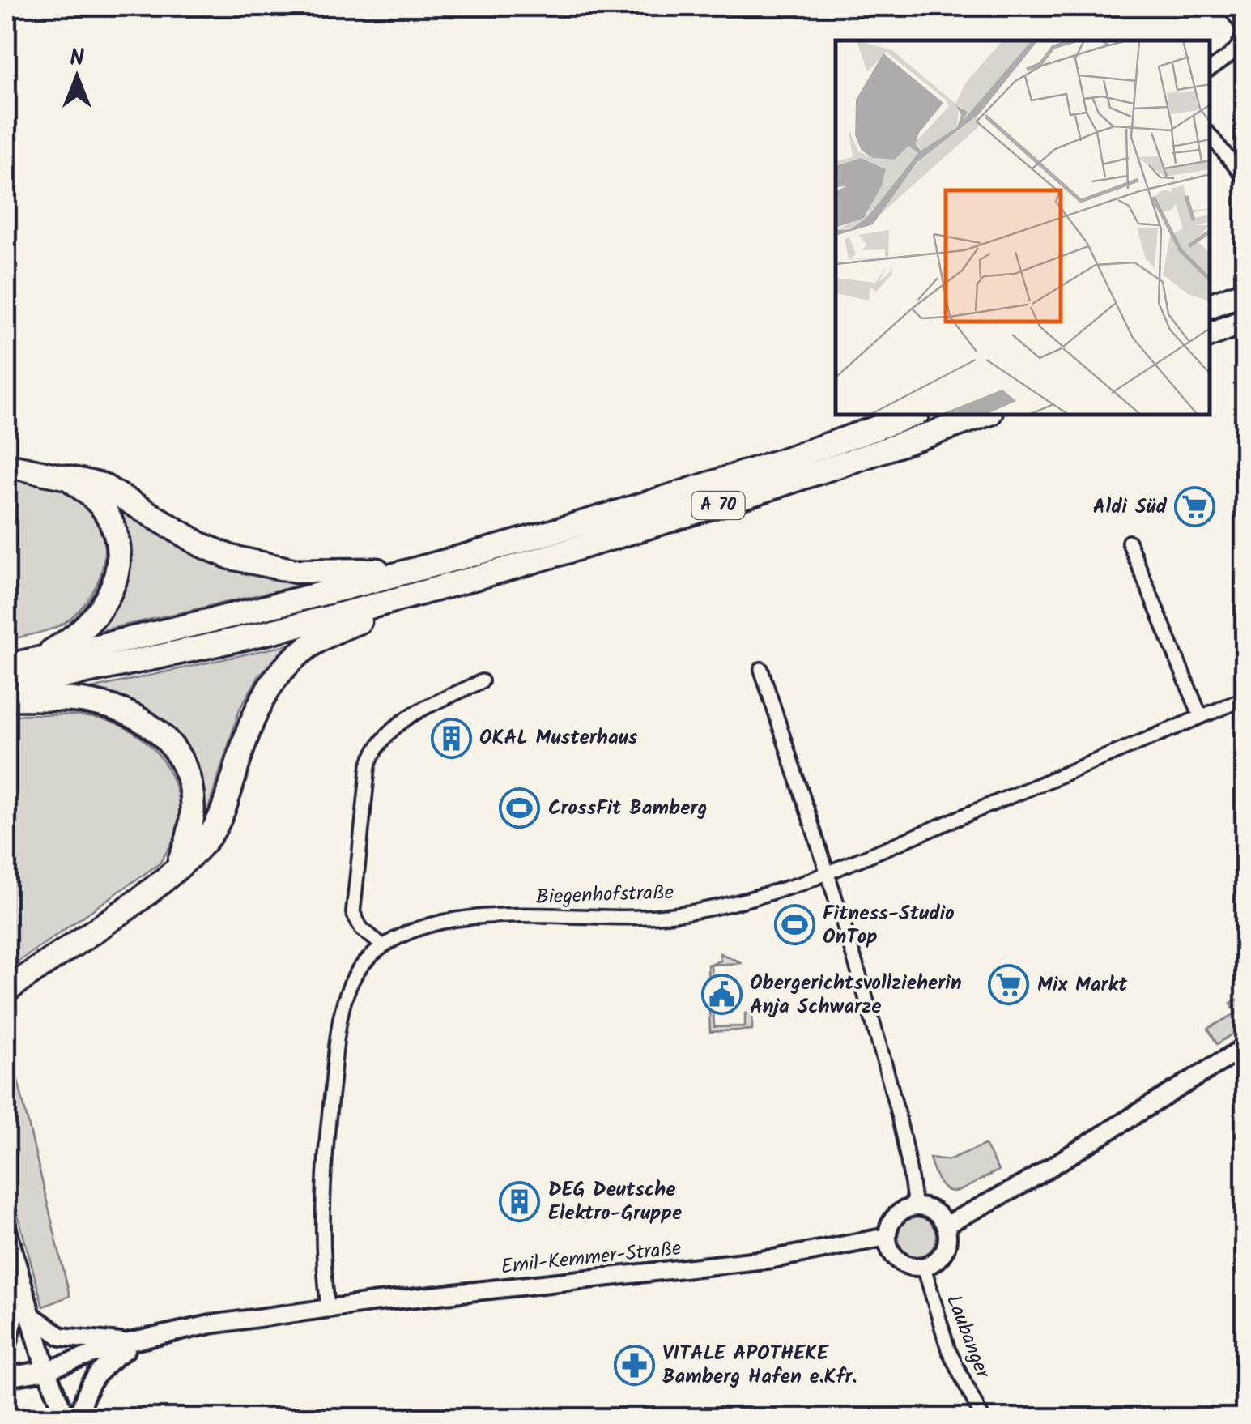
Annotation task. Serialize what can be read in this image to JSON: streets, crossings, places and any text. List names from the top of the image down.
{
  "streets": {
    "highway": ["A 70"],
    "street": ["Biegenhofstraße", "Emil-Kemmer-Straße", "Laubanger"]
  },
  "crossings": [
    ["Biegenhofstraße", "Emil-Kemmer-Straße"],
    ["Emil-Kemmer-Straße", "Laubanger"]
  ],
  "places": {
    "supermarket": ["Aldi Süd", "Mix Markt"],
    "building": ["OKAL Musterhaus", "DEG Deutsche Elektro-Gruppe"],
    "sports": ["CrossFit Bamberg", "Fitness-Studio OnTop"],
    "public building": ["Obergerichtsvollzieherin Anja Schwarze"],
    "pharmacy": ["VITALE APOTHEKE Bamberg Hafen e.Kfr."]
  },
  "north": "top"
}
